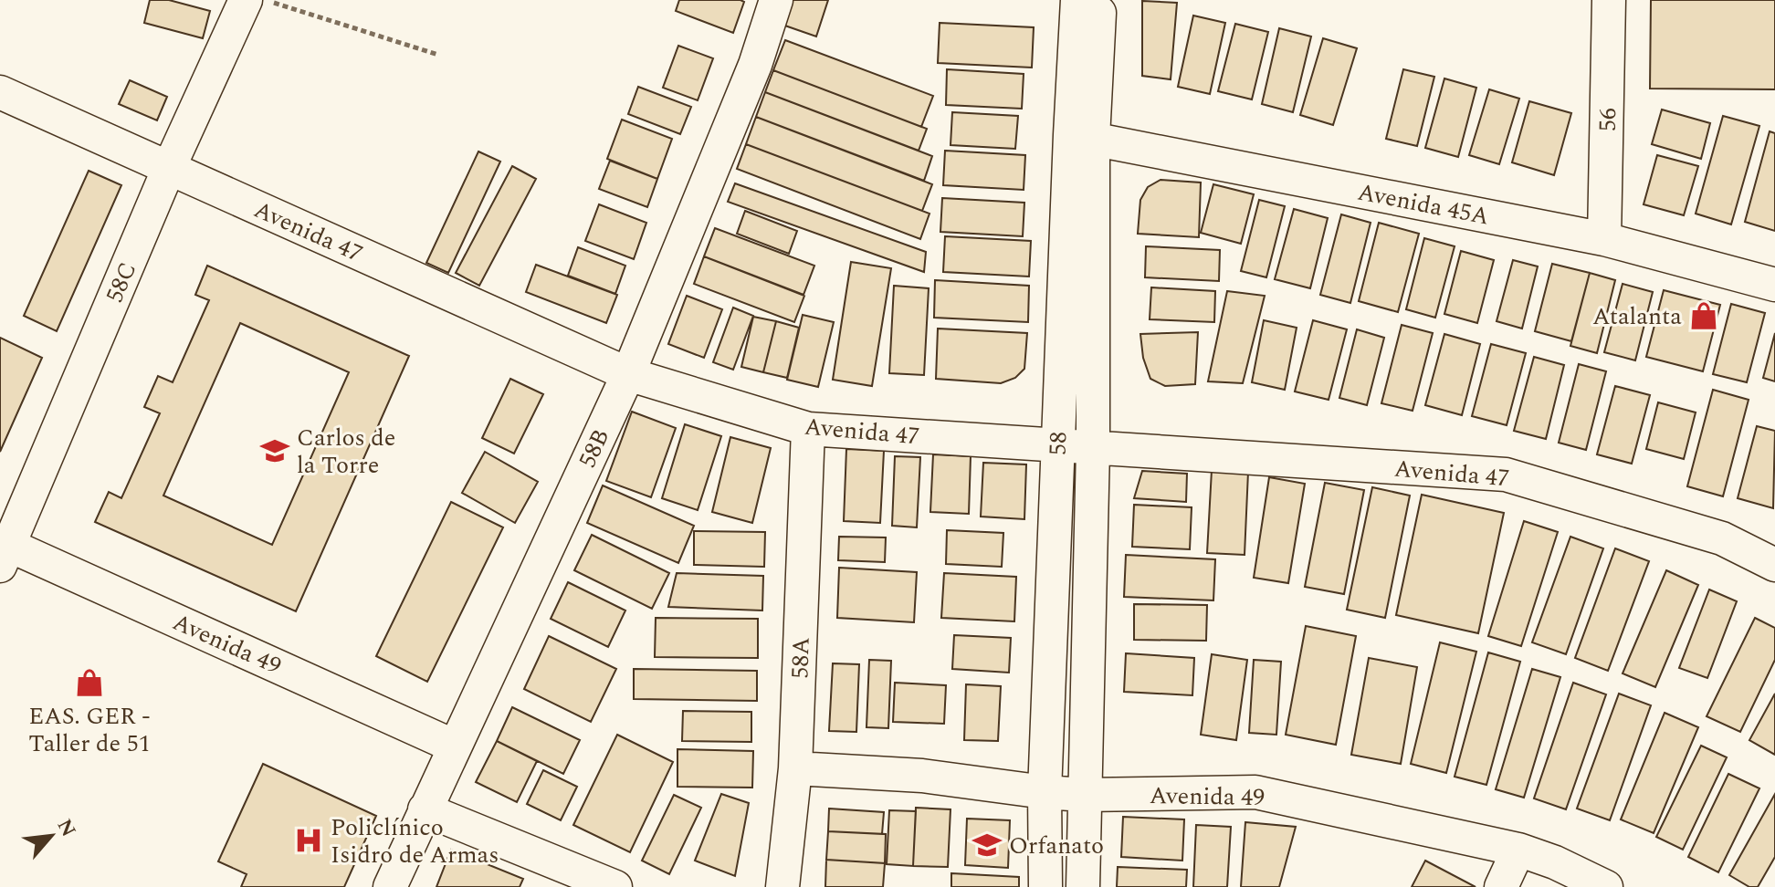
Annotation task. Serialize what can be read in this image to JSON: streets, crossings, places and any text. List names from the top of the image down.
{
  "streets": {
    "street": [
      "56",
      "Avenida 45A",
      "Avenida 47",
      "58C",
      "58",
      "58B",
      "Avenida 49",
      "58A"
    ]
  },
  "crossings": [
    ["56", "Avenida 45A"],
    ["Avenida 45A", "58"],
    ["Avenida 47", "58C"],
    ["Avenida 47", "58"],
    ["Avenida 47", "58B"],
    ["Avenida 47", "58A"],
    ["58C", "Avenida 49"],
    ["58", "Avenida 49"],
    ["58B", "Avenida 49"],
    ["Avenida 49", "58A"]
  ],
  "places": {
    "shop": ["Atalanta", "EAS. GER - Taller de 51"],
    "school or university": ["Carlos de la Torre", "Orfanato"],
    "hospital": ["Policlínico Isidro de Armas"]
  },
  "north": "top right"
}
